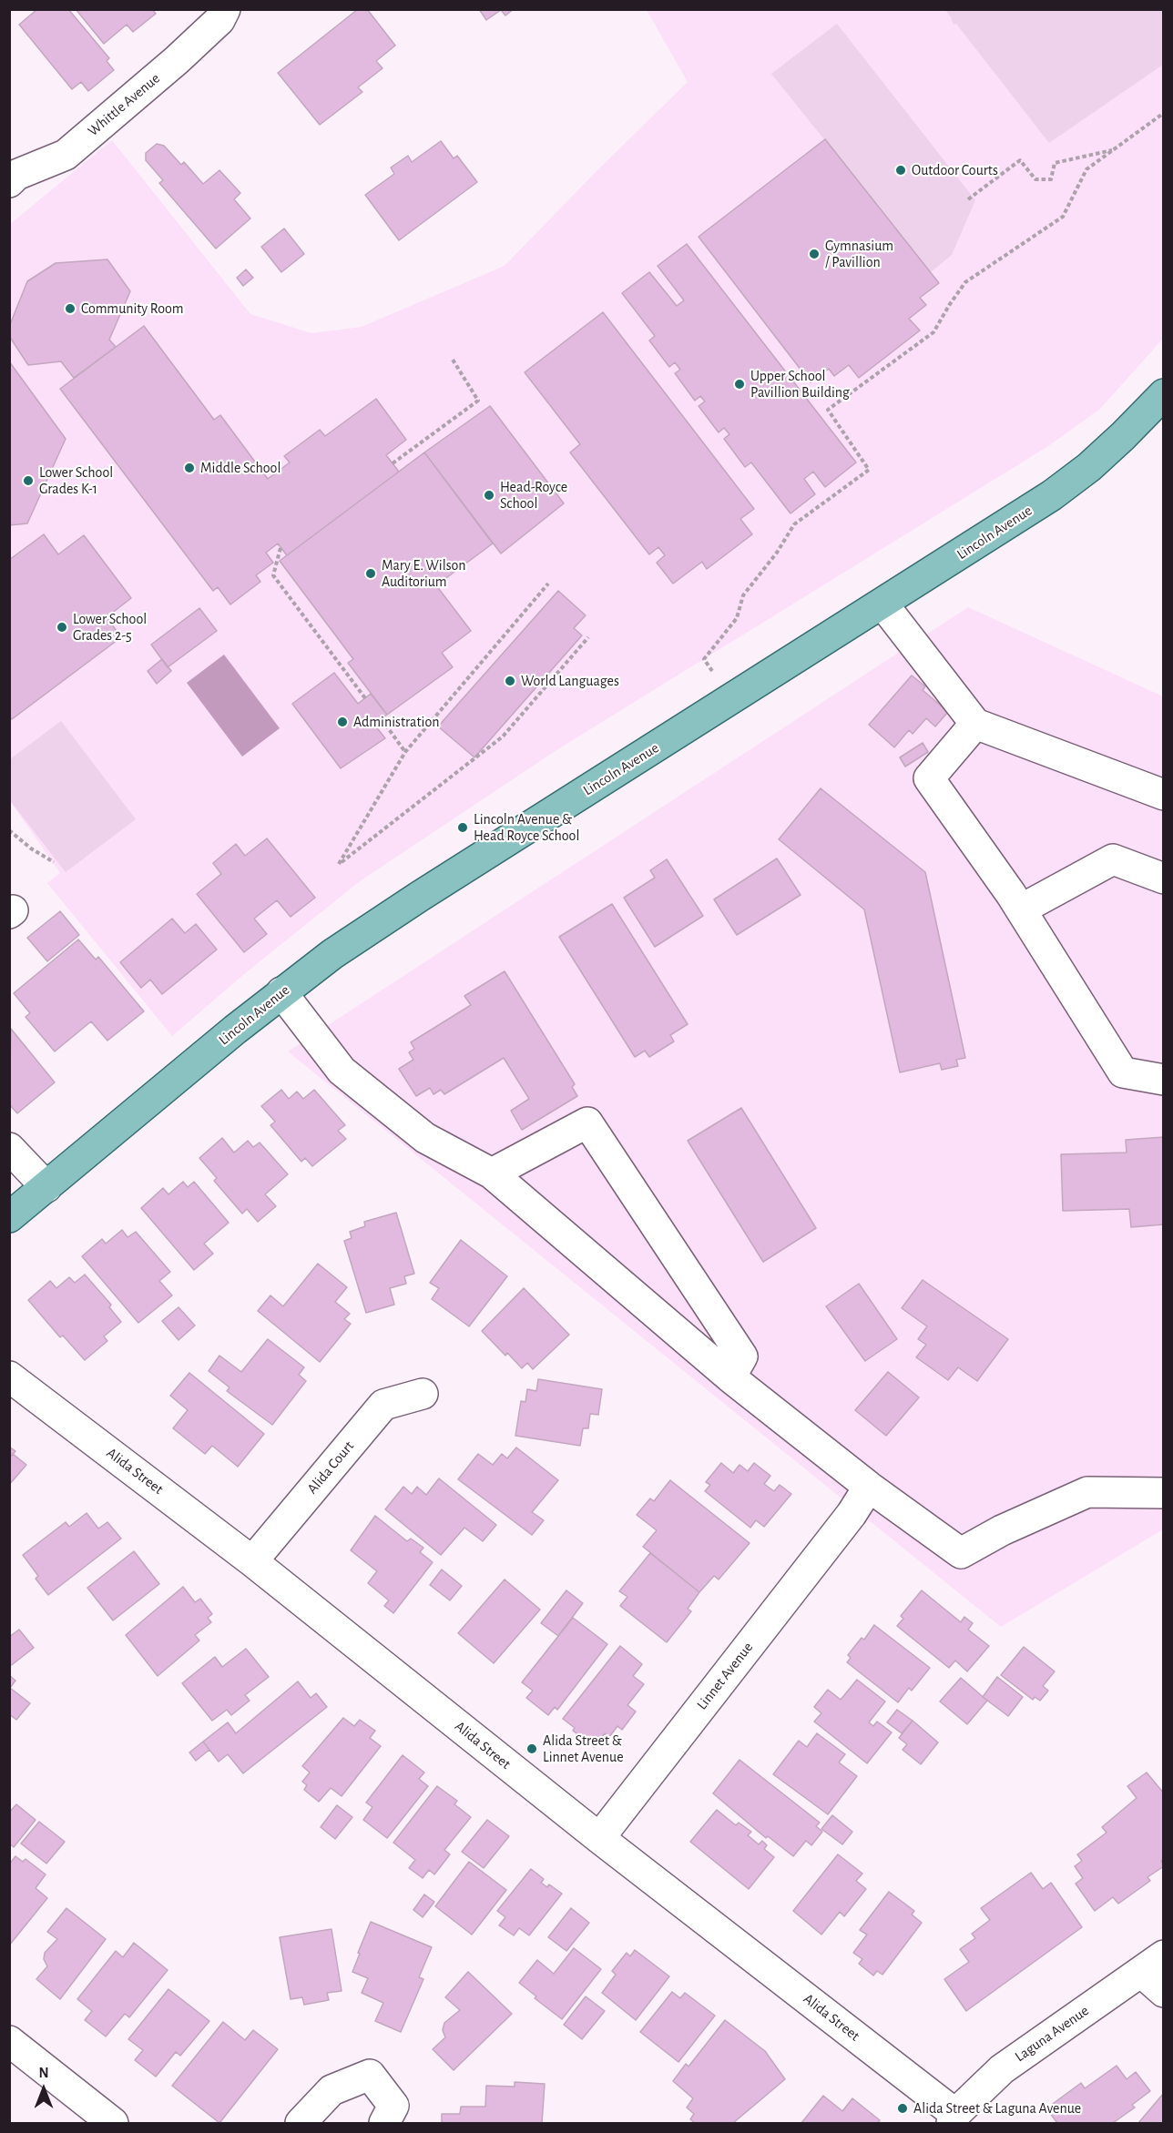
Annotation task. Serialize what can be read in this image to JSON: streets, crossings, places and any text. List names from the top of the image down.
{
  "streets": {
    "main road": ["Lincoln Avenue"],
    "street": [
      "Whittle Avenue",
      "Alida Court",
      "Alida Street",
      "Linnet Avenue",
      "Laguna Avenue"
    ]
  },
  "crossings": [
    ["Alida Court", "Alida Street"],
    ["Alida Street", "Linnet Avenue"],
    ["Alida Street", "Laguna Avenue"]
  ],
  "places": [
    "Outdoor Courts",
    "Gymnasium / Pavillion",
    "Community Room",
    "Upper School Pavillion Building",
    "Middle School",
    "Lower School Grades K-1",
    "Head-Royce School",
    "Mary E. Wilson Auditorium",
    "Lower School Grades 2-5",
    "World Languages",
    "Administration",
    "Lincoln Avenue & Head Royce School",
    "Alida Street & Linnet Avenue",
    "Alida Street & Laguna Avenue"
  ],
  "north": "top"
}
